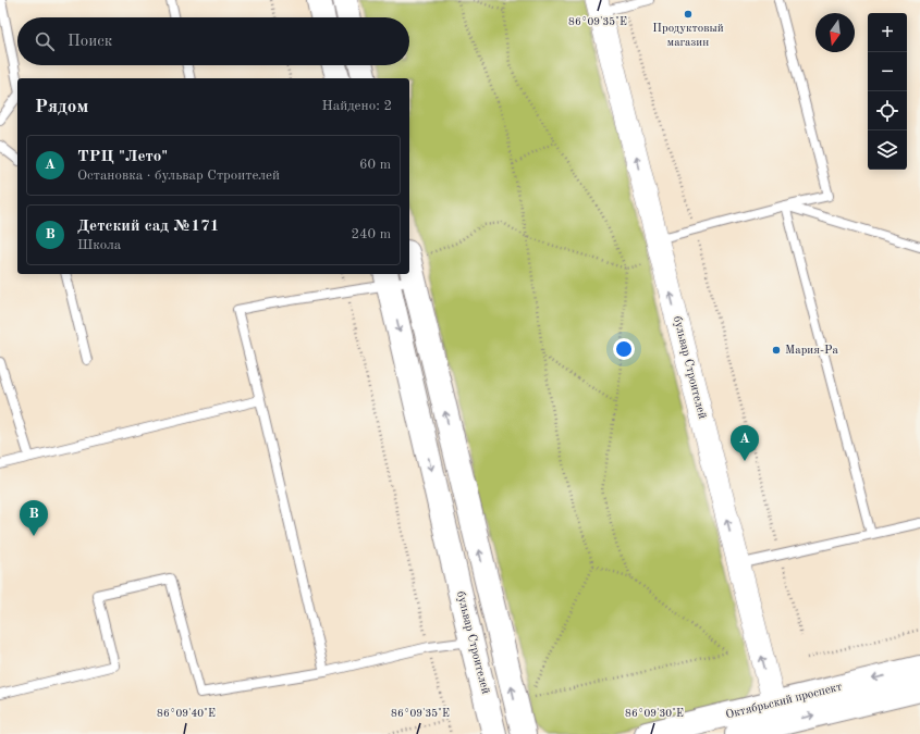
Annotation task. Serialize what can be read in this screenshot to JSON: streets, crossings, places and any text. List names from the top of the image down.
{
  "streets": {
    "main road": ["бульвар Строителей", "Октябрьский проспект"]
  },
  "crossings": [
    ["бульвар Строителей", "Октябрьский проспект"]
  ],
  "places": ["Продуктовый магазин", "Мария-Ра"],
  "north": "bottom",
  "page": {
    "map_buttons": ["+", "−"],
    "search": "Поиск",
    "heading": ["Рядом", "Найдено: 2"],
    "list": [
      {
        "mark": "A",
        "name": "ТРЦ \"Лето\"",
        "note": "Остановка · бульвар Строителей",
        "value": "60 m"
      },
      {
        "mark": "B",
        "name": "Детский сад №171",
        "note": "Школа",
        "value": "240 m"
      }
    ],
    "pins": ["A", "B"]
  },
  "coordinates": ["86°09'35\"E", "86°09'40\"E", "86°09'30\"E"]
}
